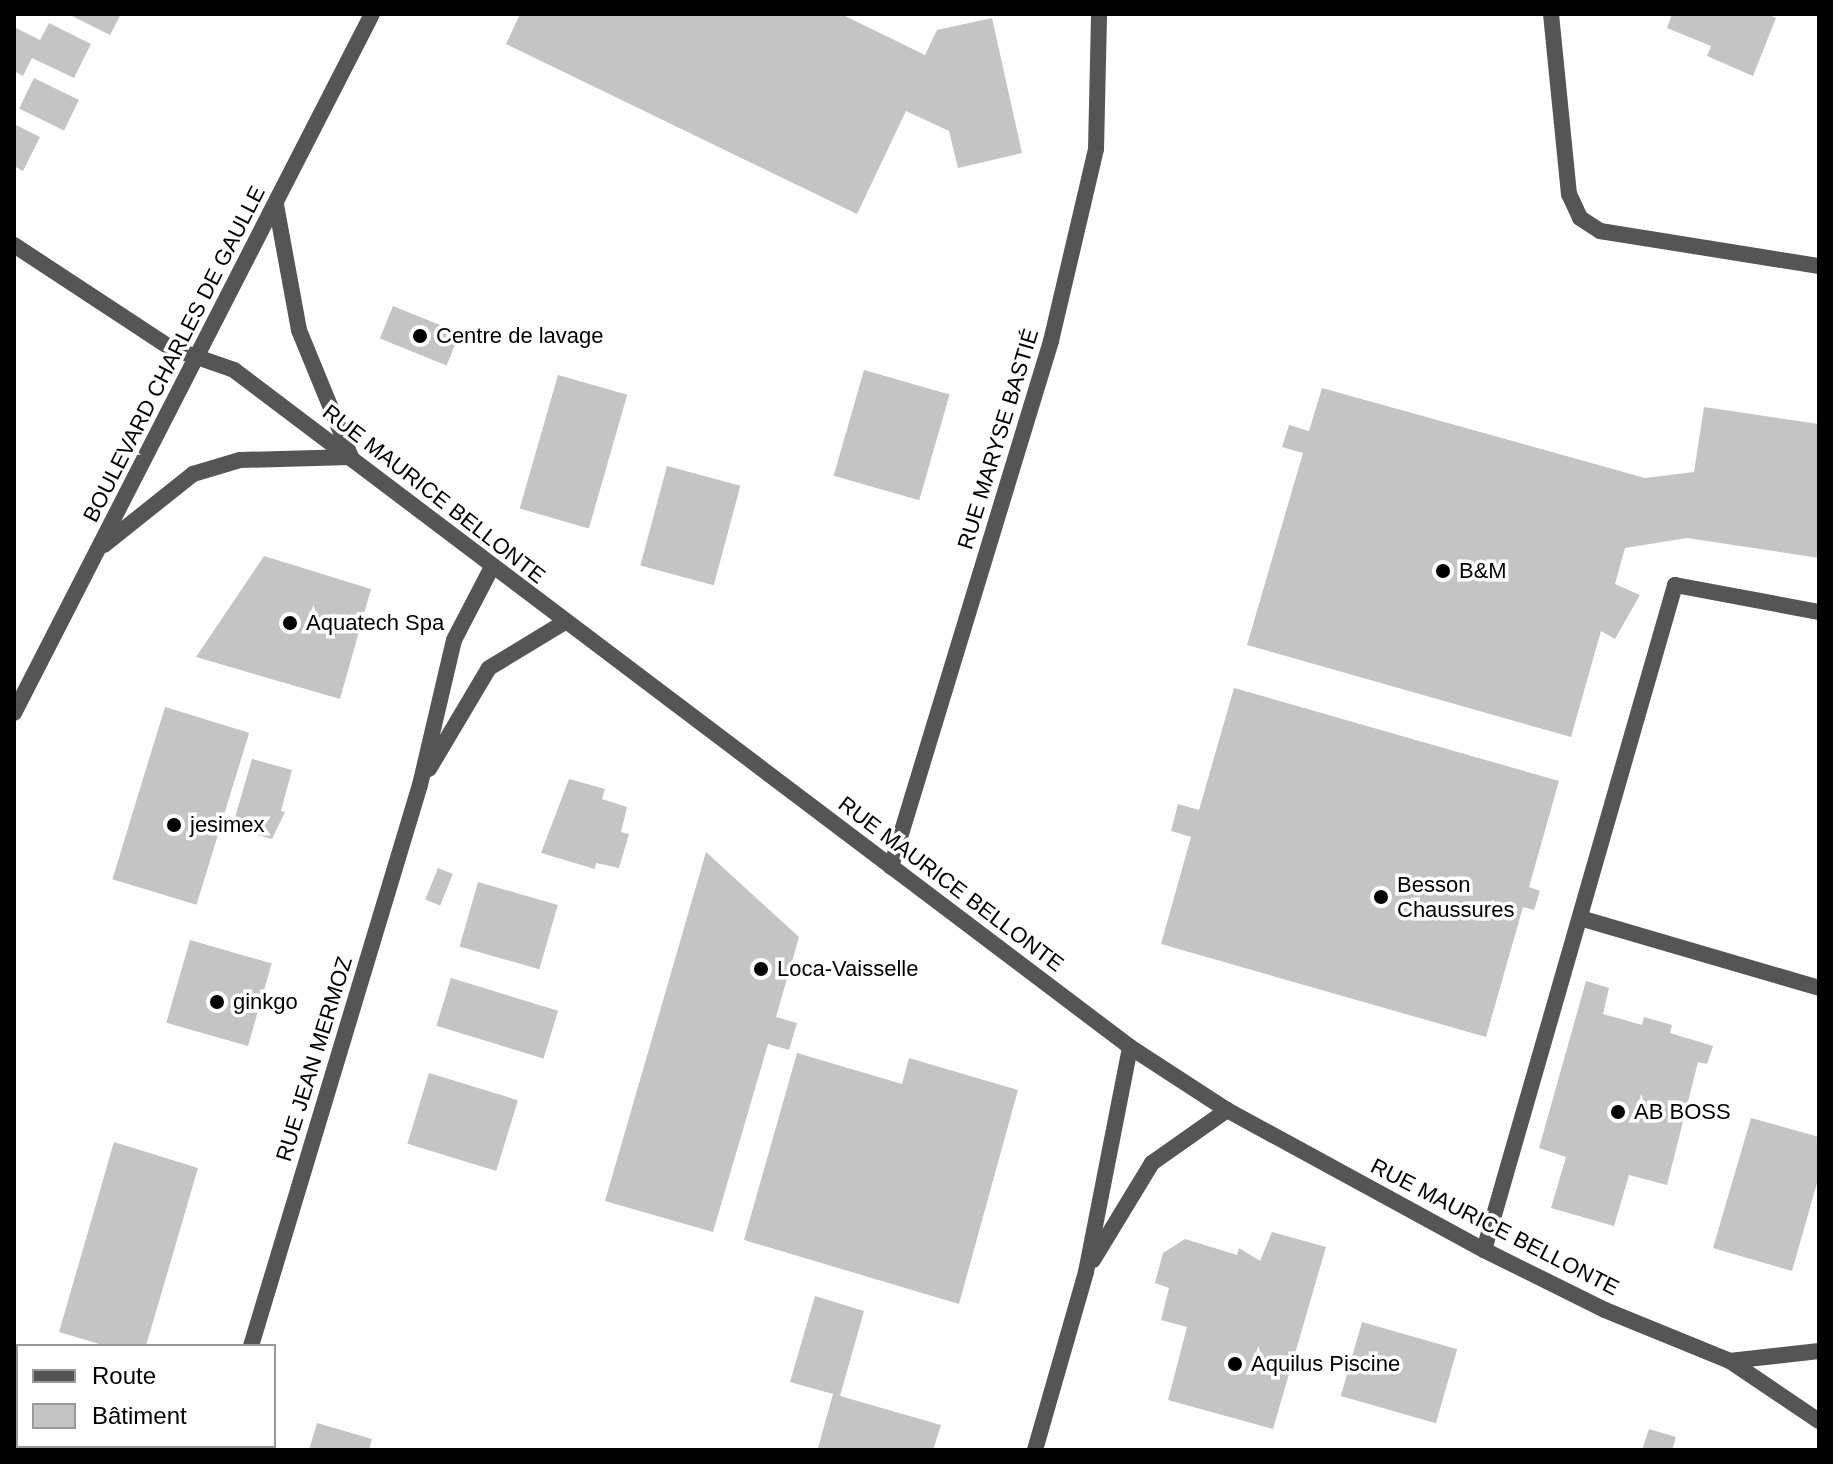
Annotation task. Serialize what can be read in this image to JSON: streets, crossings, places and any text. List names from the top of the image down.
{
  "streets": {
    "street": [
      "BOULEVARD CHARLES DE GAULLE",
      "RUE MARYSE BASTIÉ",
      "RUE MAURICE BELLONTE",
      "RUE JEAN MERMOZ"
    ]
  },
  "crossings": [
    ["BOULEVARD CHARLES DE GAULLE", "RUE MAURICE BELLONTE"],
    ["RUE MARYSE BASTIÉ", "RUE MAURICE BELLONTE"],
    ["RUE MAURICE BELLONTE", "RUE JEAN MERMOZ"]
  ],
  "places": [
    "Centre de lavage",
    "B&M",
    "Aquatech Spa",
    "jesimex",
    "Besson Chaussures",
    "Loca-Vaisselle",
    "ginkgo",
    "AB BOSS",
    "Aquilus Piscine"
  ],
  "legend": ["Route", "Bâtiment"]
}
